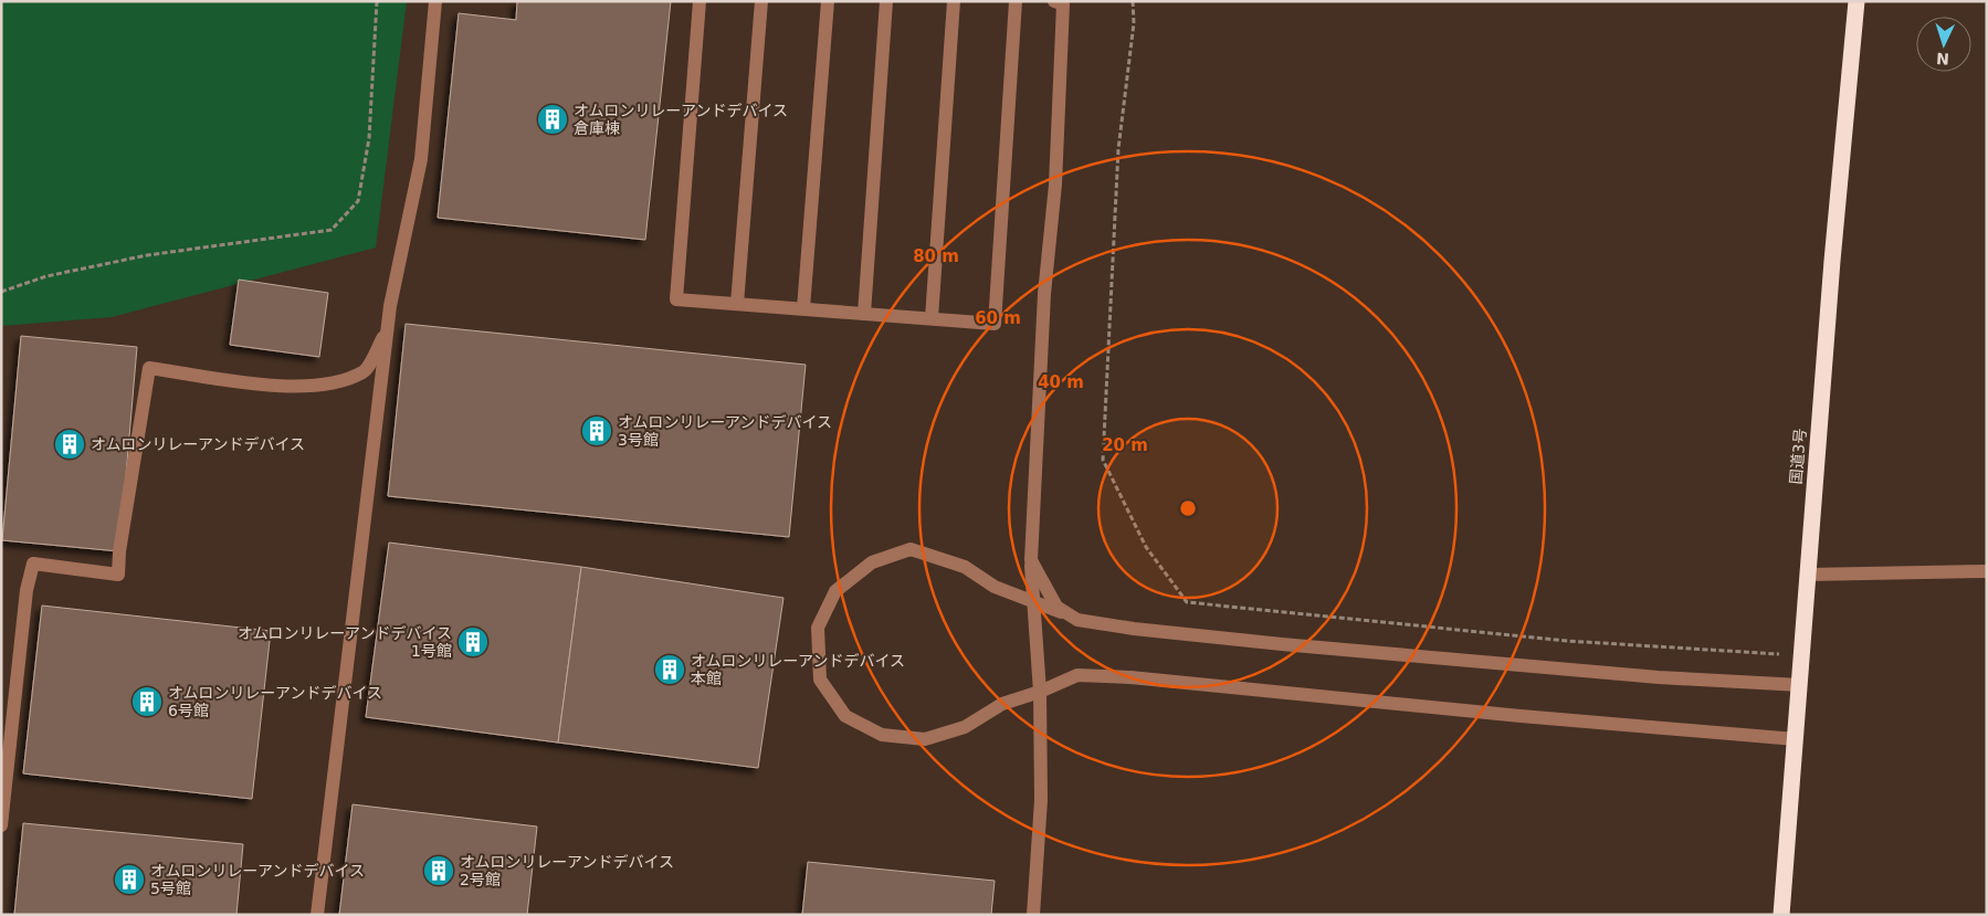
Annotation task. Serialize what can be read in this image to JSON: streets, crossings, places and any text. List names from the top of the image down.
{
  "streets": {
    "highway": ["国道3号"]
  },
  "places": {
    "building": [
      "オムロンリレーアンドデバイス 倉庫棟",
      "オムロンリレーアンドデバイス 3号館",
      "オムロンリレーアンドデバイス",
      "オムロンリレーアンドデバイス 1号館",
      "オムロンリレーアンドデバイス 本館",
      "オムロンリレーアンドデバイス 6号館",
      "オムロンリレーアンドデバイス 2号館",
      "オムロンリレーアンドデバイス 5号館"
    ]
  },
  "north": "bottom",
  "rings": [
    "80 m",
    "60 m",
    "40 m",
    "20 m"
  ]
}
